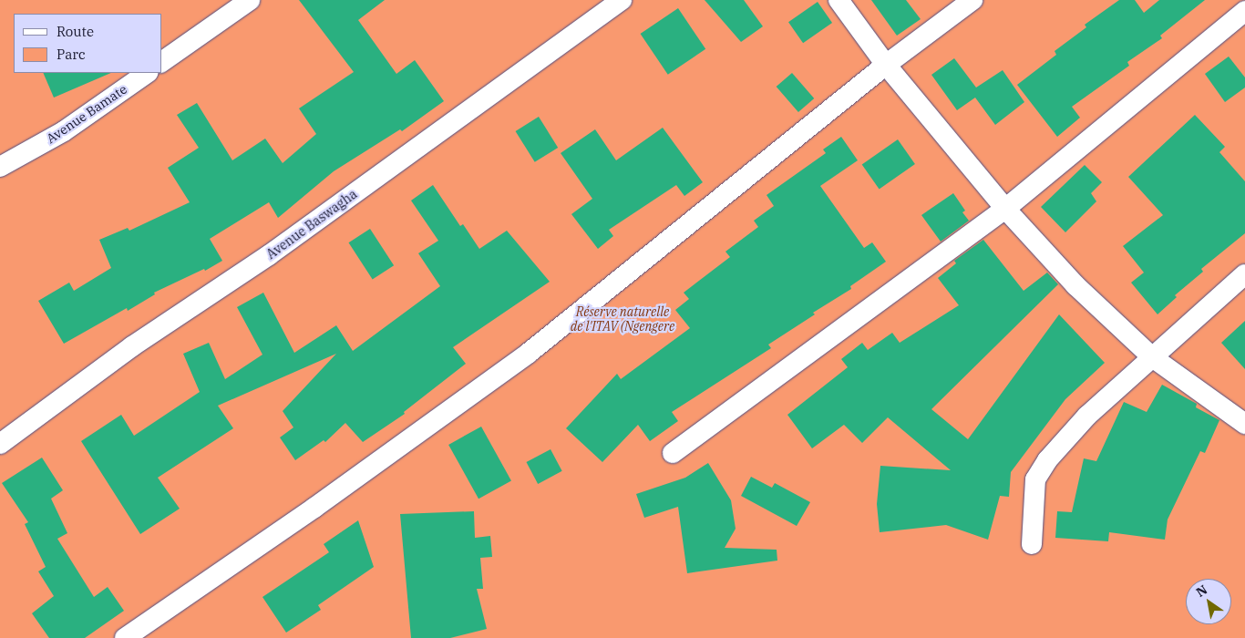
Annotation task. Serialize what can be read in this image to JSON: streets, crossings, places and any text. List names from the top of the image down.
{
  "streets": {
    "street": ["Avenue Bamate", "Avenue Baswagha"]
  },
  "parks": ["Réserve naturelle de l'ITAV (Ngengere"],
  "legend": ["Route", "Parc"],
  "north": "top left"
}
